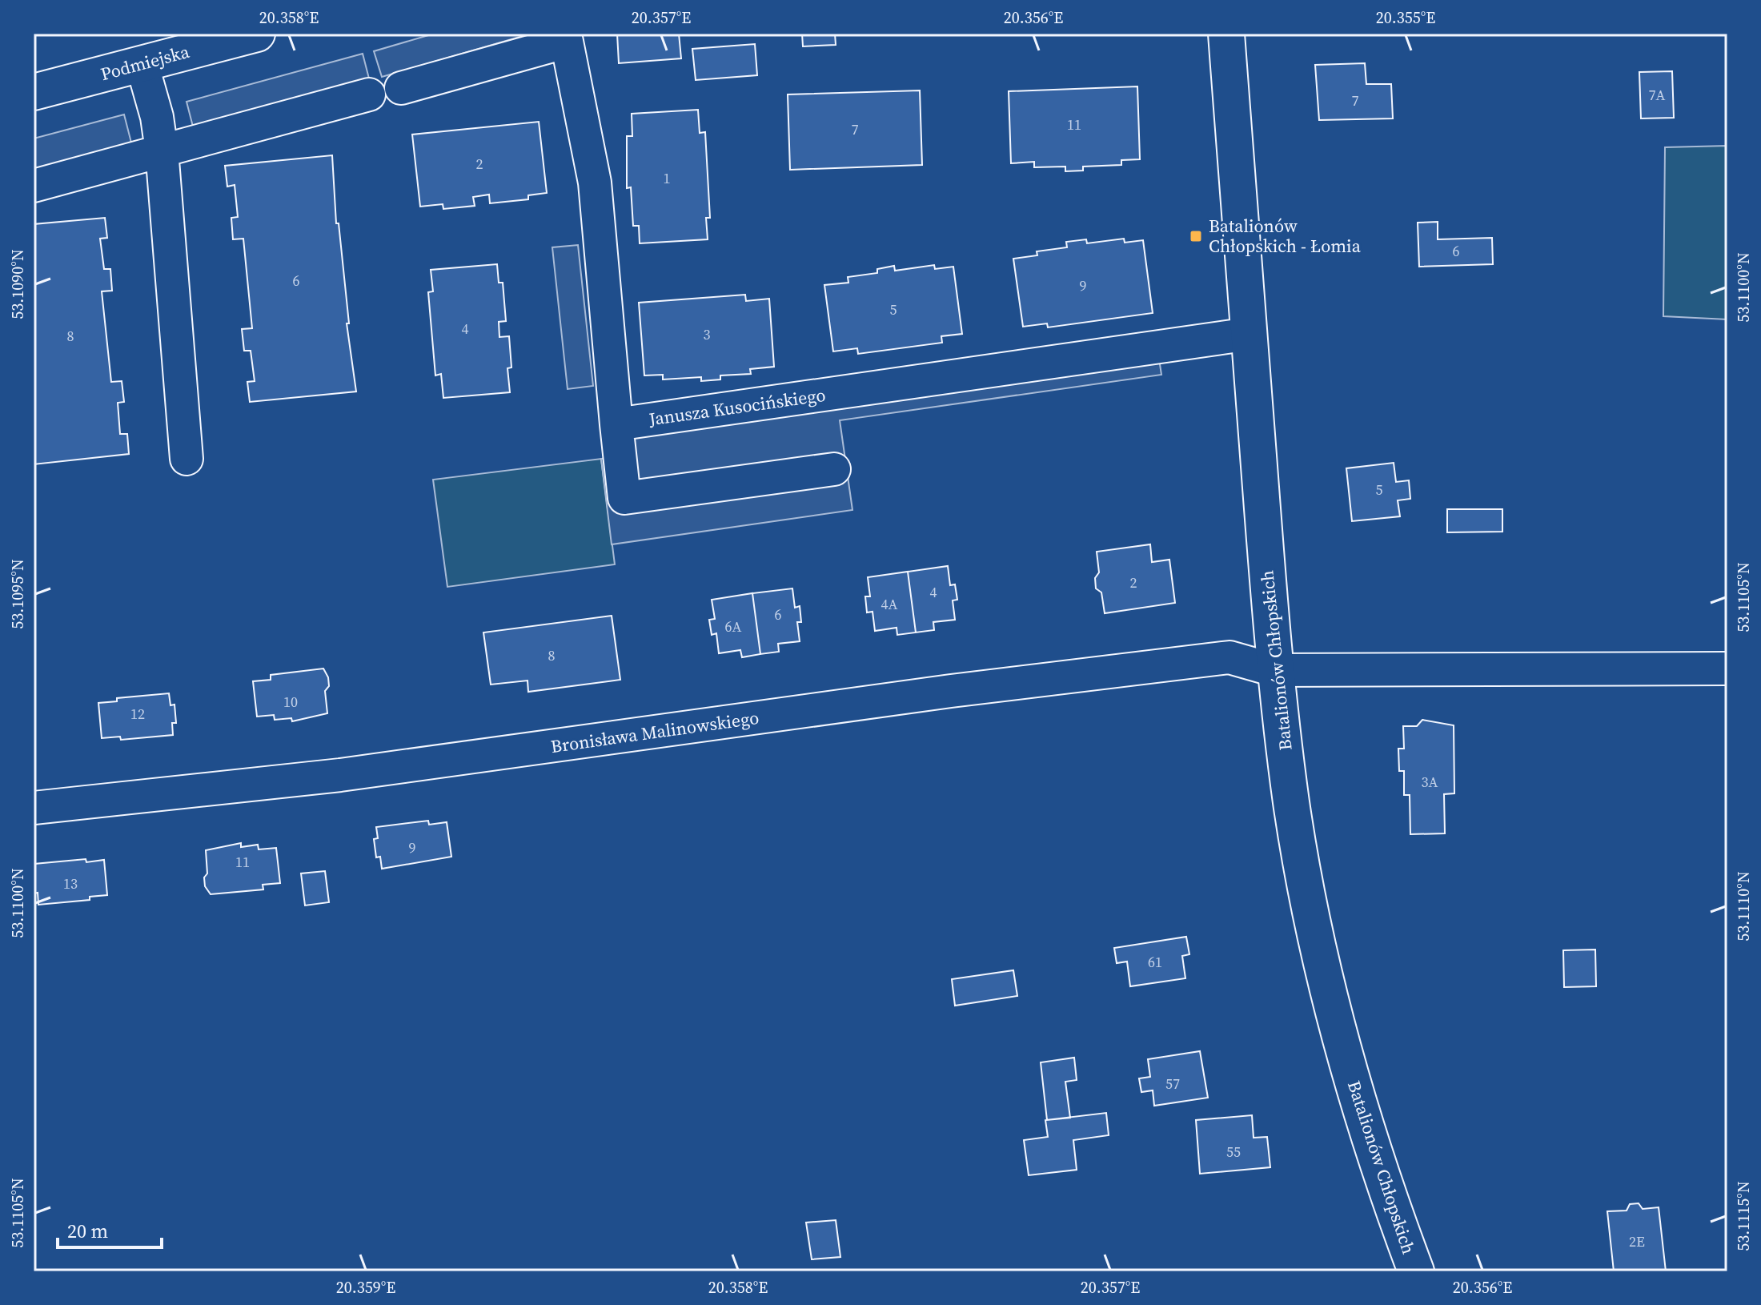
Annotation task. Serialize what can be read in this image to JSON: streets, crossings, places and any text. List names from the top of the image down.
{
  "streets": {
    "street": [
      "Podmiejska",
      "Janusza Kusocińskiego",
      "Batalionów Chłopskich",
      "Bronisława Malinowskiego"
    ]
  },
  "crossings": [
    ["Janusza Kusocińskiego", "Batalionów Chłopskich"],
    ["Batalionów Chłopskich", "Bronisława Malinowskiego"]
  ],
  "places": {
    "transit": ["Batalionów Chłopskich - Łomia"]
  },
  "house_numbers": [
    "7A",
    "7",
    "11",
    "7",
    "2",
    "1",
    "6",
    "6",
    "9",
    "5",
    "4",
    "3",
    "8",
    "5",
    "2",
    "4",
    "4A",
    "6",
    "6A",
    "8",
    "10",
    "12",
    "3A",
    "9",
    "11",
    "13",
    "61",
    "57",
    "55",
    "2E"
  ],
  "scale_bar": "20 m",
  "coordinates": [
    "20.358°E",
    "20.357°E",
    "20.356°E",
    "20.355°E",
    "53.1090°N",
    "53.1100°N",
    "53.1095°N",
    "53.1105°N",
    "53.1110°N",
    "53.1115°N",
    "20.359°E"
  ]
}
